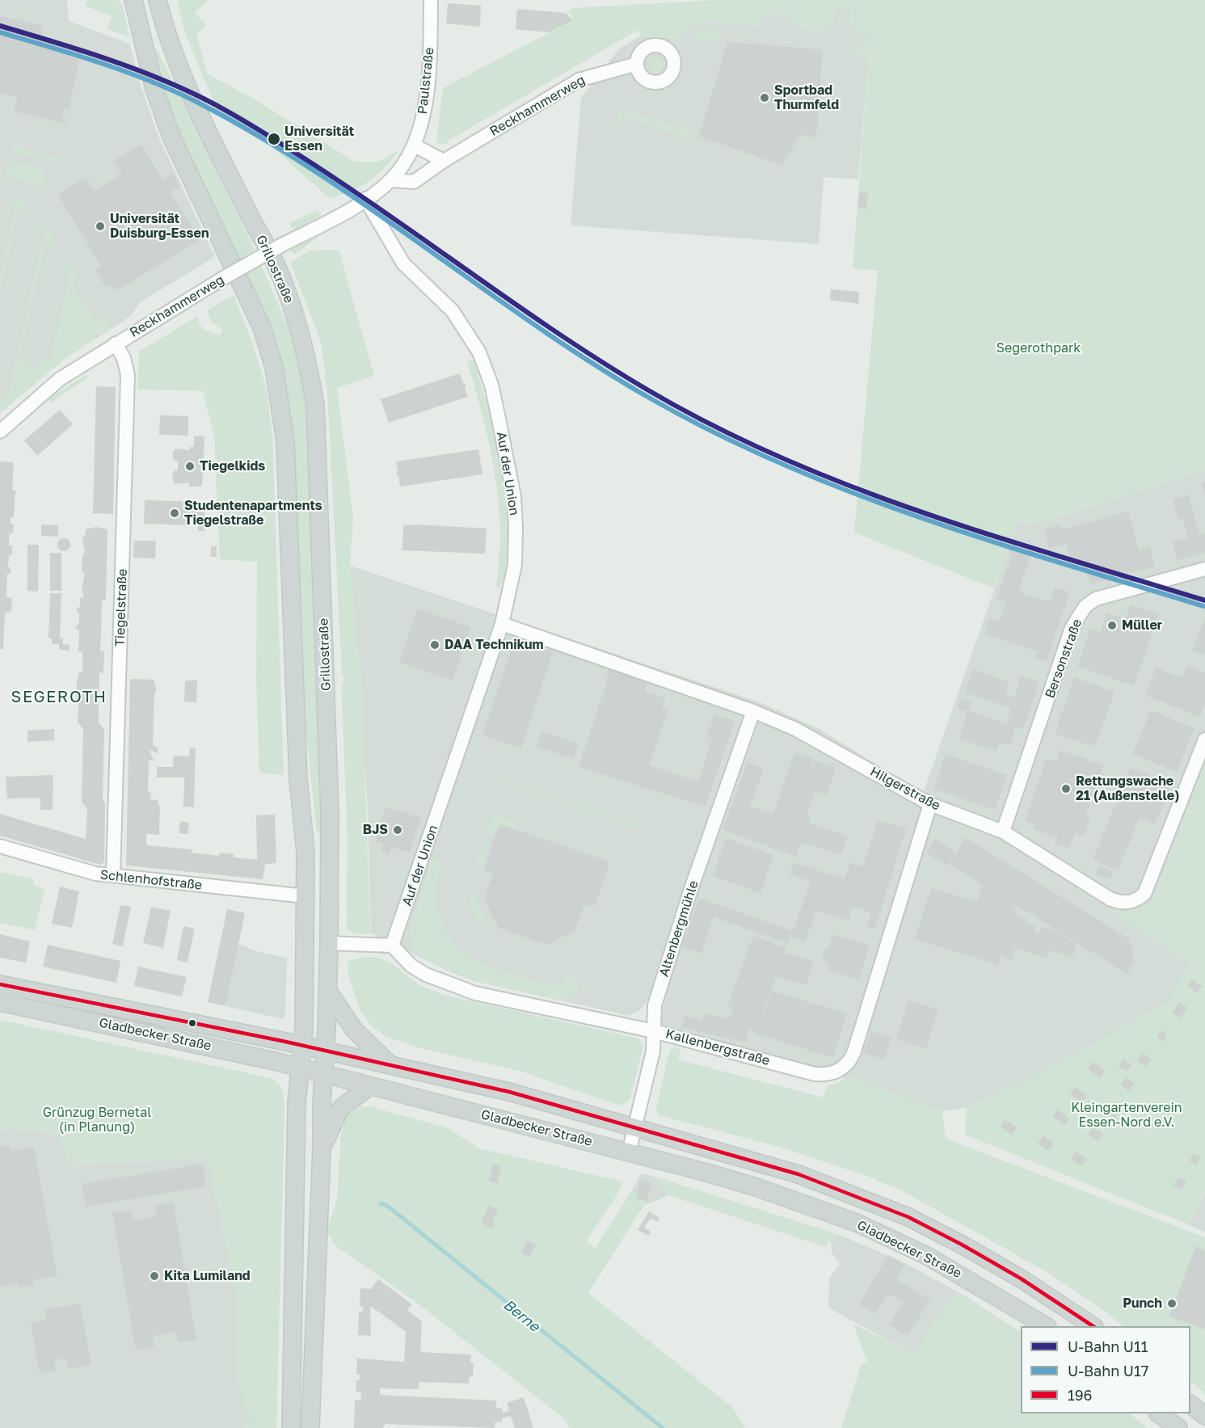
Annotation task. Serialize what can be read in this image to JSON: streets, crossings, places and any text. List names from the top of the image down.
{
  "streets": {
    "main road": ["Grillostraße", "Gladbecker Straße"],
    "street": [
      "Paulstraße",
      "Reckhammerweg",
      "Auf der Union",
      "Tiegelstraße",
      "Bersonstraße",
      "Hilgerstraße",
      "Schlenhofstraße",
      "Altenbergmühle",
      "Kallenbergstraße"
    ]
  },
  "crossings": [
    ["Paulstraße", "Reckhammerweg"],
    ["Paulstraße", "Auf der Union"],
    ["Reckhammerweg", "Auf der Union"],
    ["Reckhammerweg", "Tiegelstraße"],
    ["Grillostraße", "Gladbecker Straße"],
    ["Auf der Union", "Hilgerstraße"],
    ["Auf der Union", "Kallenbergstraße"],
    ["Tiegelstraße", "Schlenhofstraße"],
    ["Bersonstraße", "Hilgerstraße"],
    ["Hilgerstraße", "Altenbergmühle"],
    ["Hilgerstraße", "Kallenbergstraße"],
    ["Altenbergmühle", "Gladbecker Straße"],
    ["Altenbergmühle", "Kallenbergstraße"]
  ],
  "districts": ["SEGEROTH"],
  "water": ["Berne"],
  "parks": ["Segerothpark", "Kleingartenverein Essen-Nord e.V.", "Grünzug Bernetal (in Planung)"],
  "places": [
    "Sportbad Thurmfeld",
    "Universität Essen",
    "Universität Duisburg-Essen",
    "Tiegelkids",
    "Studentenapartments Tiegelstraße",
    "Müller",
    "DAA Technikum",
    "Rettungswache 21 (Außenstelle)",
    "BJS",
    "Kita Lumiland",
    "Punch"
  ],
  "lines": ["metro line U11", "metro line U17", "transit line 196"],
  "legend": ["U-Bahn U11", "U-Bahn U17", "196"]
}
